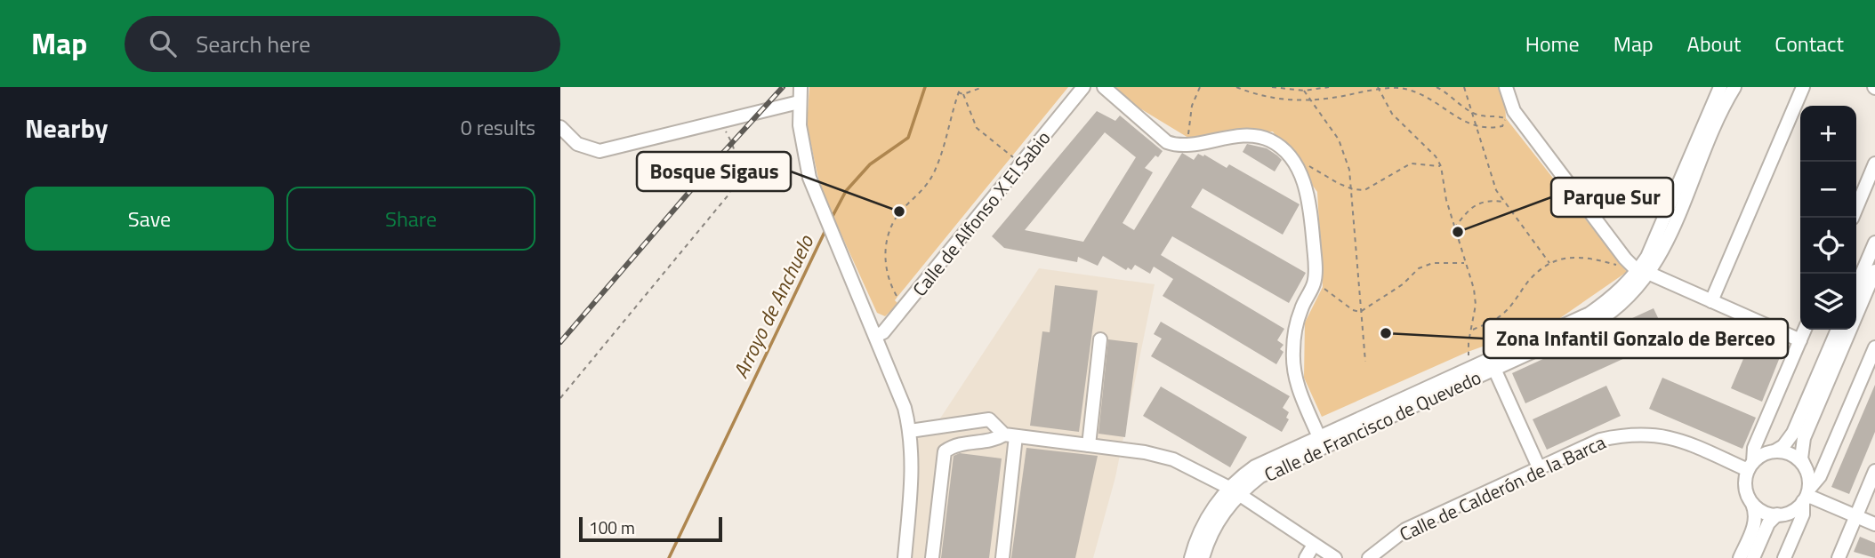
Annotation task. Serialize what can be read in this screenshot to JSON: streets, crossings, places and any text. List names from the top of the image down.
{
  "streets": {
    "street": ["Calle de Alfonso X El Sabio", "Calle de Francisco de Quevedo", "Calle de Calderón de la Barca"]
  },
  "water": ["Arroyo de Anchuelo"],
  "places": ["Bosque Sigaus", "Parque Sur", "Zona Infantil Gonzalo de Berceo"],
  "scale_bar": "100 m",
  "page": {
    "header": "Map",
    "search": "Search here",
    "nav": [
      "Home",
      "Map",
      "About",
      "Contact"
    ],
    "heading": ["Nearby", "0 results"],
    "map_buttons": ["+", "−"],
    "buttons": ["Save", "Share"],
    "scale": "100 m"
  }
}
